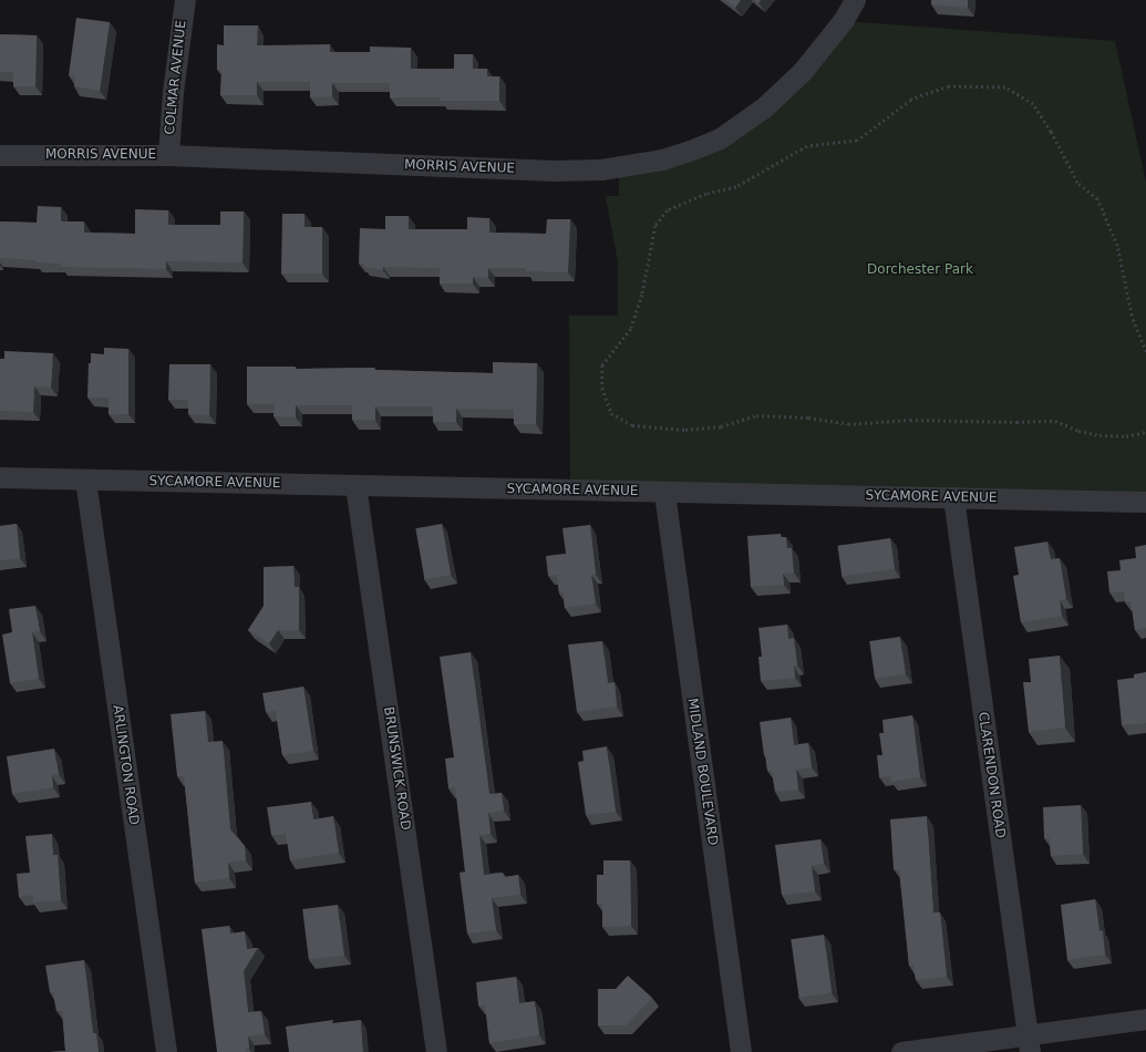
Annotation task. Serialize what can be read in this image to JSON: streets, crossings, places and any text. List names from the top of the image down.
{
  "streets": {
    "street": [
      "COLMAR AVENUE",
      "MORRIS AVENUE",
      "SYCAMORE AVENUE",
      "ARLINGTON ROAD",
      "BRUNSWICK ROAD",
      "MIDLAND BOULEVARD",
      "CLARENDON ROAD"
    ]
  },
  "crossings": [
    ["COLMAR AVENUE", "MORRIS AVENUE"],
    ["SYCAMORE AVENUE", "ARLINGTON ROAD"],
    ["SYCAMORE AVENUE", "BRUNSWICK ROAD"],
    ["SYCAMORE AVENUE", "MIDLAND BOULEVARD"],
    ["SYCAMORE AVENUE", "CLARENDON ROAD"]
  ],
  "parks": ["Dorchester Park"]
}
